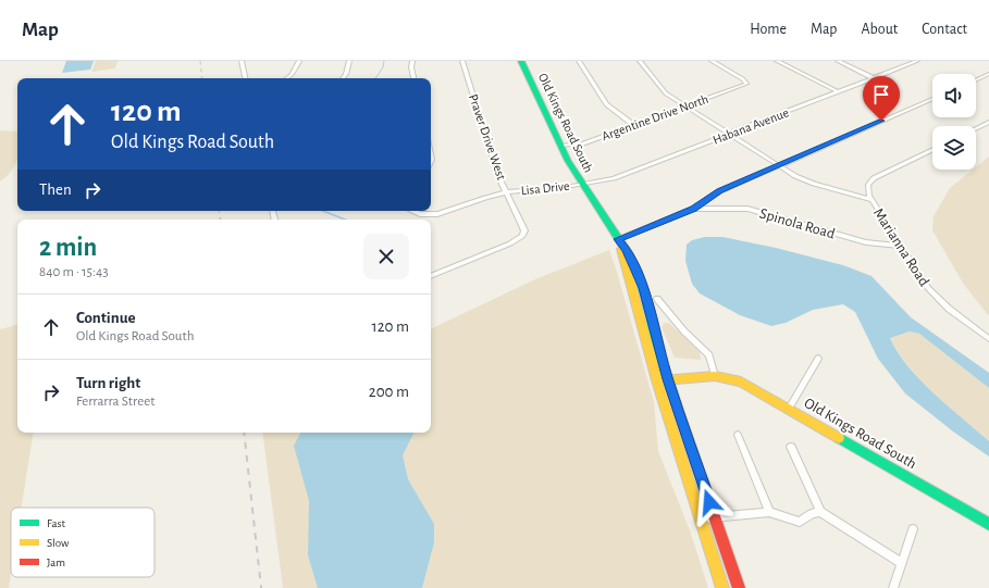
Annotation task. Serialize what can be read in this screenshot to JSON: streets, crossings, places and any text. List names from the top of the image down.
{
  "streets": {
    "street": [
      "Argentine Drive North",
      "Old Kings Road South",
      "Habana Avenue",
      "Praver Drive West",
      "Lisa Drive",
      "Spinola Road",
      "Marianna Road"
    ]
  },
  "crossings": [
    ["Argentine Drive North", "Old Kings Road South"],
    ["Argentine Drive North", "Marianna Road"],
    ["Old Kings Road South", "Habana Avenue"],
    ["Old Kings Road South", "Lisa Drive"],
    ["Habana Avenue", "Lisa Drive"],
    ["Habana Avenue", "Marianna Road"],
    ["Praver Drive West", "Lisa Drive"],
    ["Spinola Road", "Marianna Road"]
  ],
  "legend": ["Fast", "Slow", "Jam"],
  "page": {
    "header": "Map",
    "nav": [
      "Home",
      "Map",
      "About",
      "Contact"
    ],
    "turn": ["120 m", "Old Kings Road South"],
    "then": "Then",
    "heading": ["2 min", "840 m · 15:43"],
    "list": [
      {
        "name": "Continue",
        "note": "Old Kings Road South",
        "value": "120 m"
      },
      {
        "name": "Turn right",
        "note": "Ferrarra Street",
        "value": "200 m"
      }
    ]
  }
}
